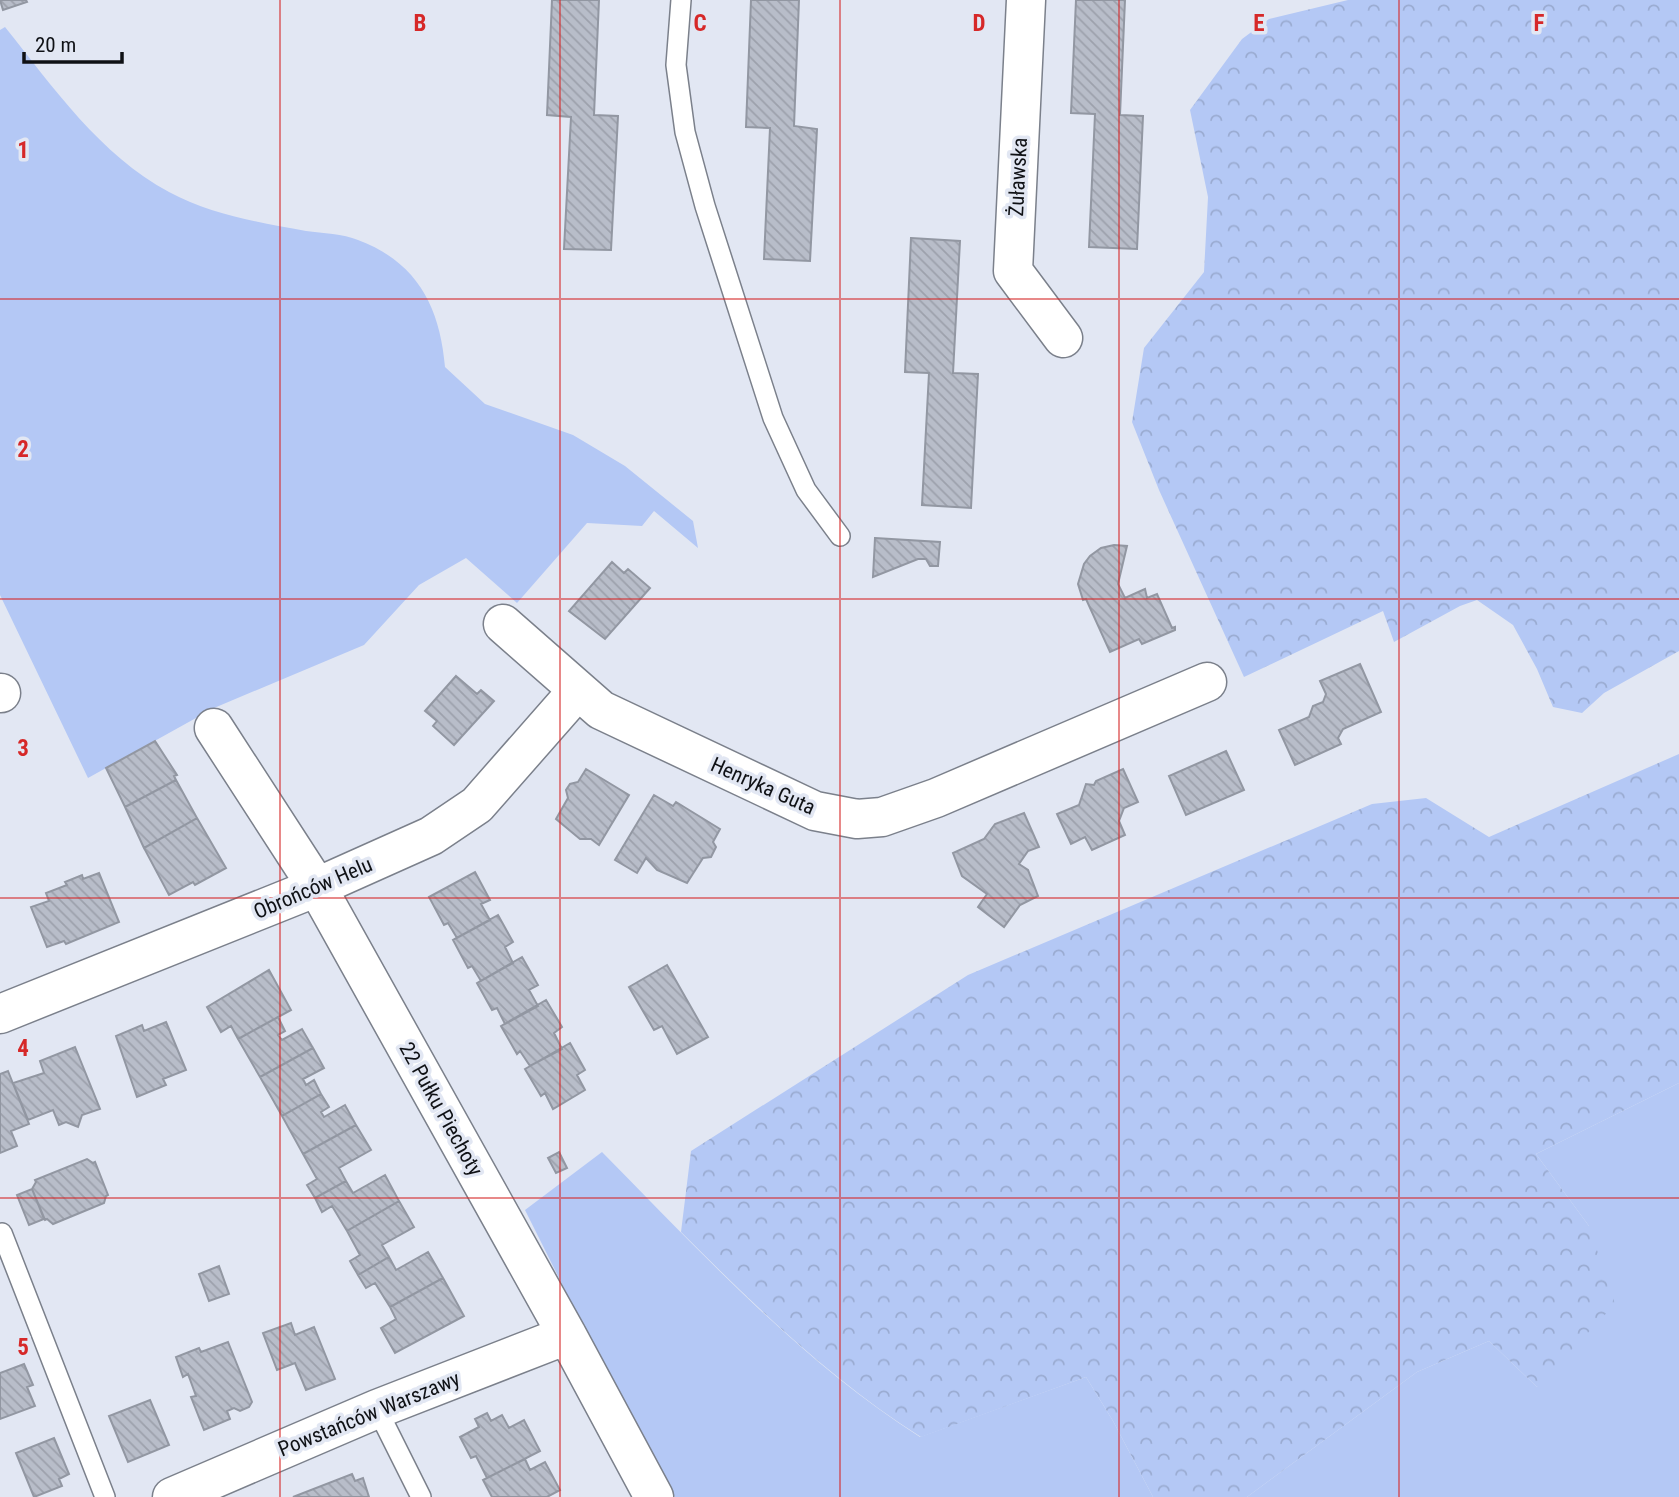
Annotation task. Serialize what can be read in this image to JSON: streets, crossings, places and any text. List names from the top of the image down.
{
  "streets": {
    "street": [
      "Żuławska",
      "Henryka Guta",
      "Obrońców Helu",
      "22 Pułku Piechoty",
      "Powstańców Warszawy"
    ]
  },
  "crossings": [
    ["Henryka Guta", "Obrońców Helu"],
    ["Obrońców Helu", "22 Pułku Piechoty"],
    ["22 Pułku Piechoty", "Powstańców Warszawy"]
  ],
  "scale_bar": "20 m",
  "grid": {
    "columns": [
      "B",
      "C",
      "D",
      "E",
      "F"
    ],
    "rows": [
      "1",
      "2",
      "3",
      "4",
      "5"
    ]
  }
}
